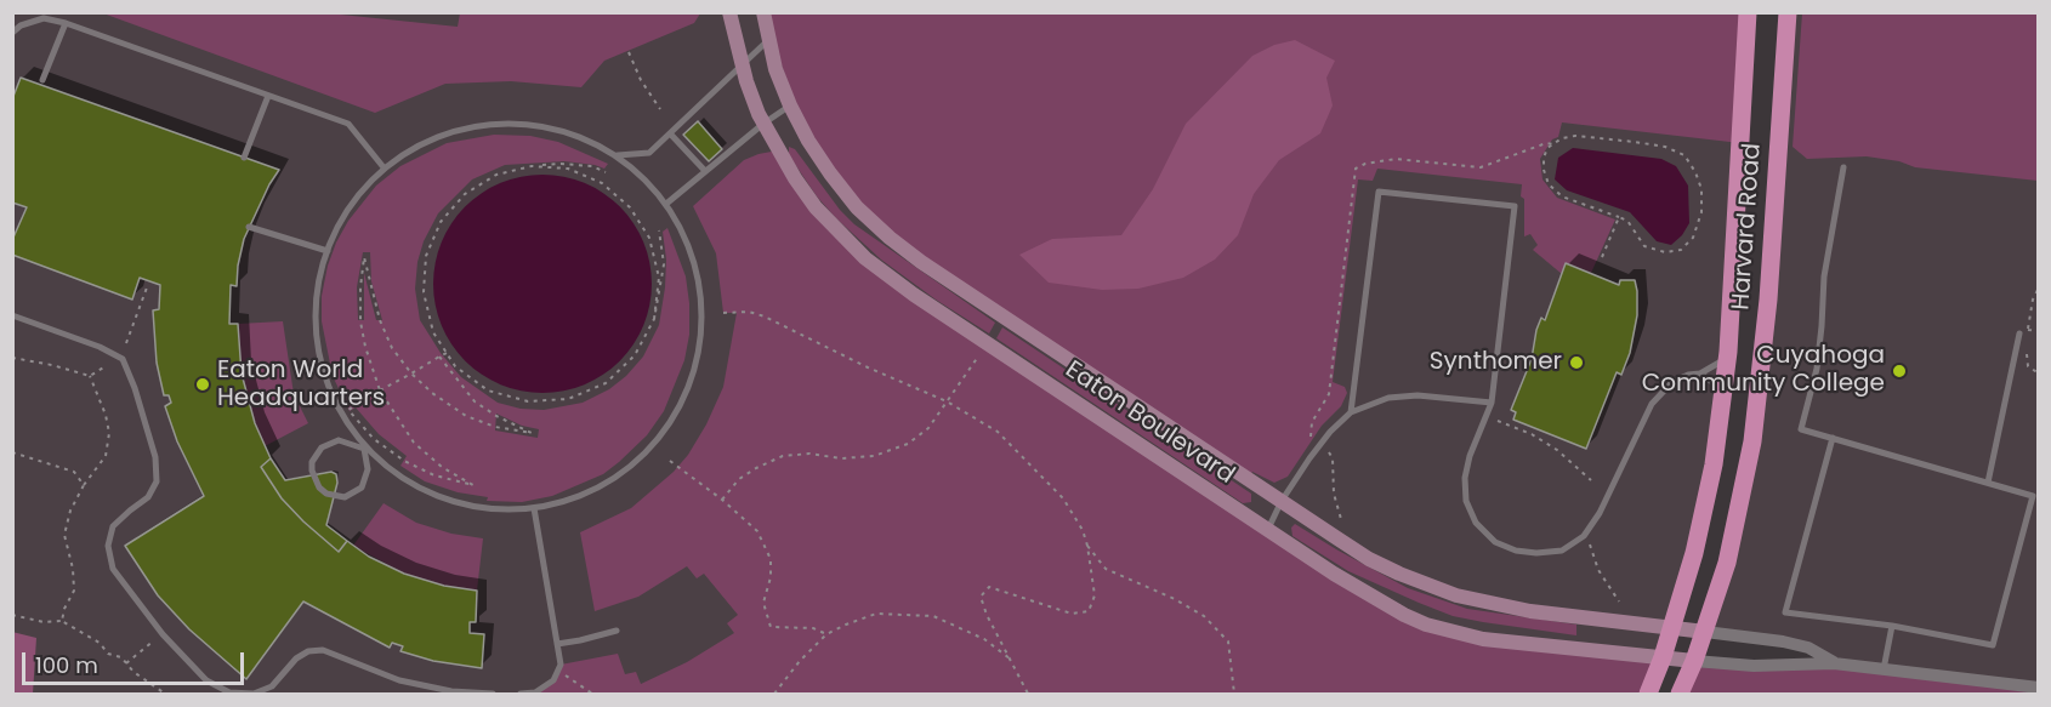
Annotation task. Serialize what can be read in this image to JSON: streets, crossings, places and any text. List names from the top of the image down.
{
  "streets": {
    "main road": ["Harvard Road"],
    "street": ["Eaton Boulevard"]
  },
  "crossings": [
    ["Harvard Road", "Eaton Boulevard"]
  ],
  "places": ["Synthomer", "Cuyahoga Community College", "Eaton World Headquarters"],
  "scale_bar": "100 m"
}
